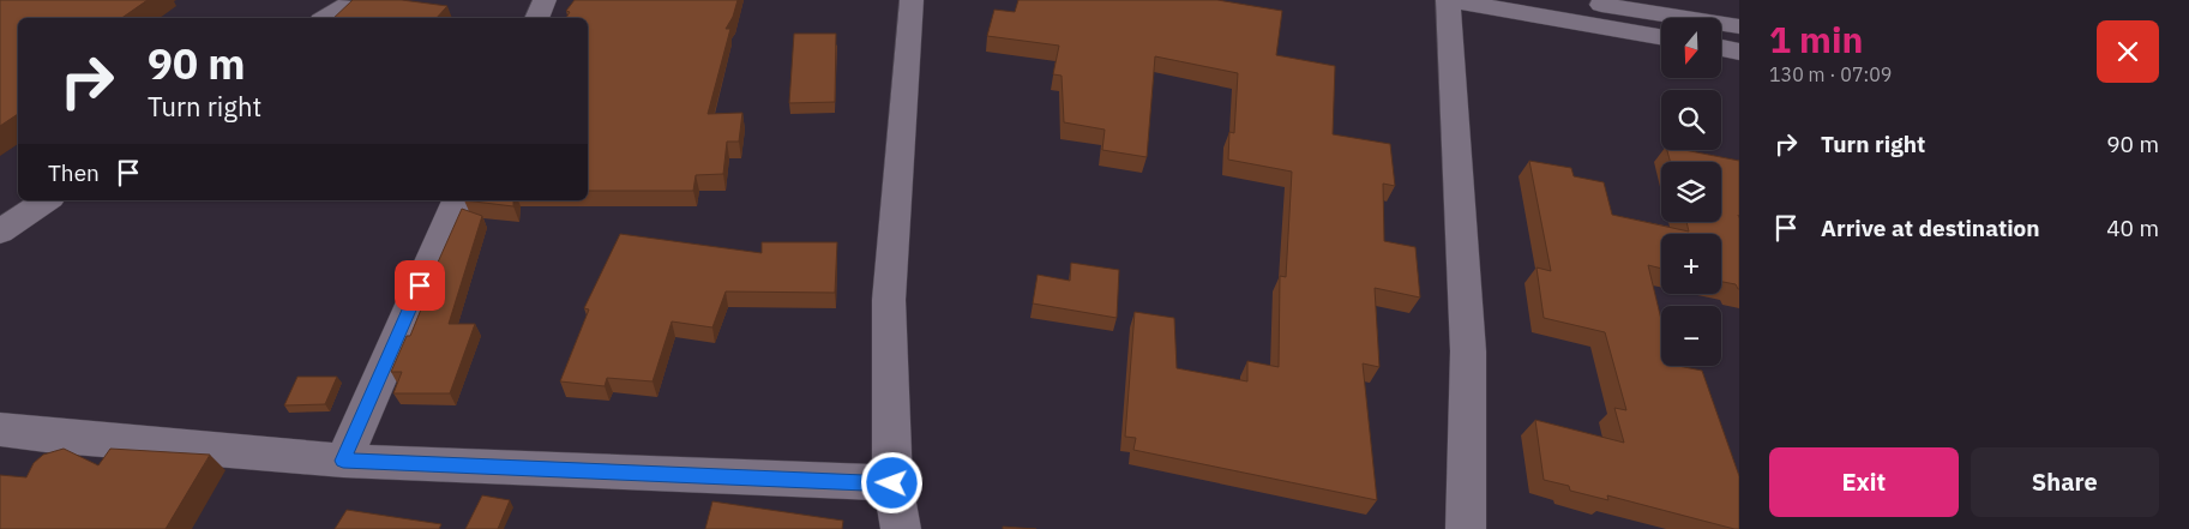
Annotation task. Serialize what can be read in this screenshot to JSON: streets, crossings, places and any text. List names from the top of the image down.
{
  "north": "bottom",
  "page": {
    "heading": ["1 min", "130 m · 07:09"],
    "map_buttons": ["+", "−"],
    "turn": ["90 m", "Turn right"],
    "list": [
      {
        "name": "Turn right",
        "value": "90 m"
      },
      {
        "name": "Arrive at destination",
        "value": "40 m"
      }
    ],
    "then": "Then",
    "buttons": ["Exit", "Share"]
  }
}
